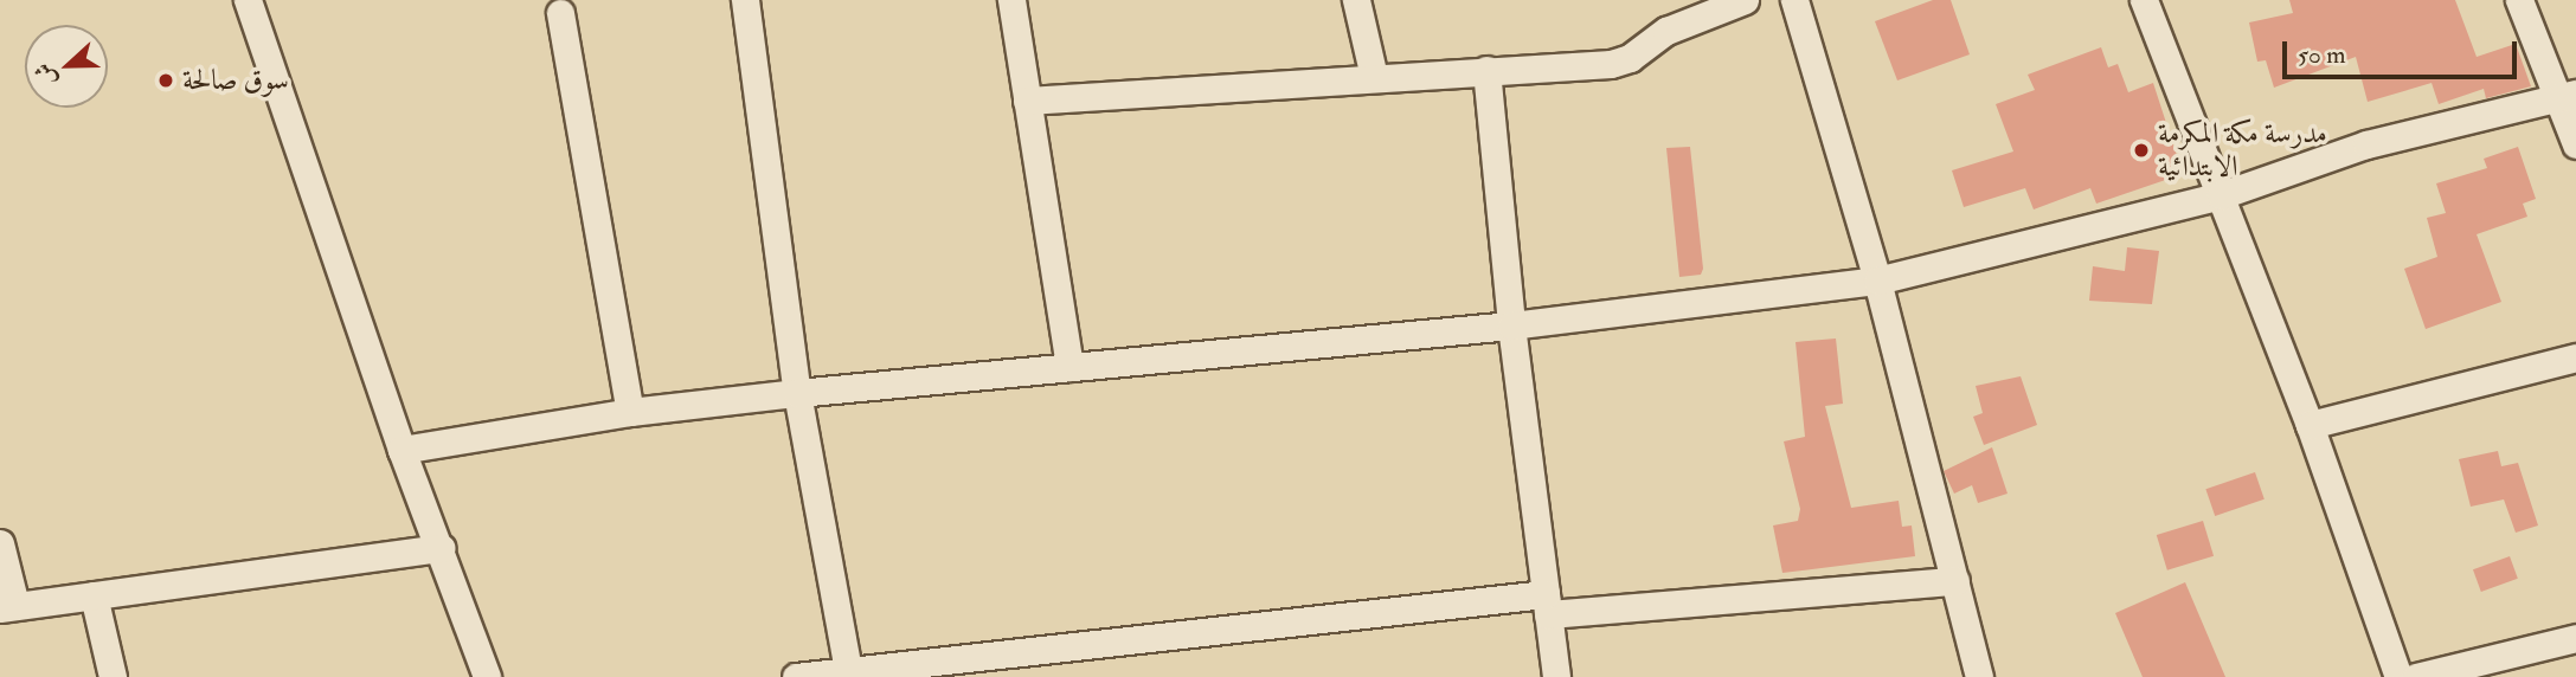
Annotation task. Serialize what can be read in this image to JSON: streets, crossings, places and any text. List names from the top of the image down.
{
  "places": ["سوق صالحة", "مدرسة مكة المكرمة الابتدائية"],
  "scale_bar": "50 m",
  "north": "left"
}
